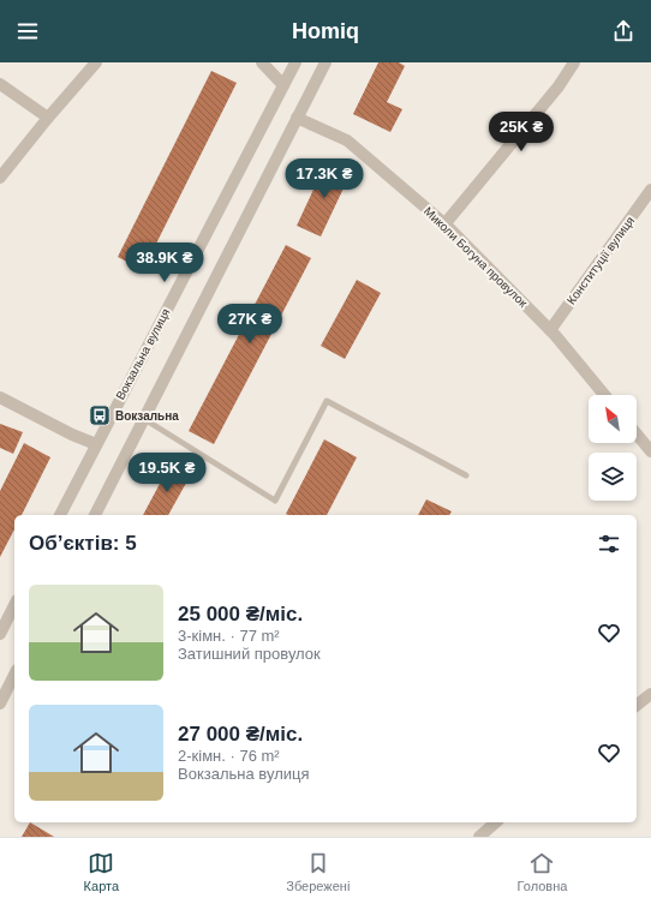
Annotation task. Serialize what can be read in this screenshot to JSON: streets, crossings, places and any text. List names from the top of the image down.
{
  "streets": {
    "street": ["Миколи Богуна провулок", "Конституції вулиця", "Вокзальна вулиця"]
  },
  "crossings": [
    ["Миколи Богуна провулок", "Конституції вулиця"]
  ],
  "places": {
    "bus stop": ["Вокзальна"]
  },
  "north": "top left",
  "page": {
    "header": "Homiq",
    "price": [
      "25K ₴",
      "17.3K ₴",
      "38.9K ₴",
      "27K ₴",
      "19.5K ₴"
    ],
    "heading": "Об’єктів: 5",
    "list": [
      {
        "name": "25 000 ₴/міс.",
        "note": "3-кімн. · 77 m² · Затишний провулок"
      },
      {
        "name": "27 000 ₴/міс.",
        "note": "2-кімн. · 76 m² · Вокзальна вулиця"
      }
    ],
    "tabs": ["Карта", "Збережені", "Головна"]
  }
}
